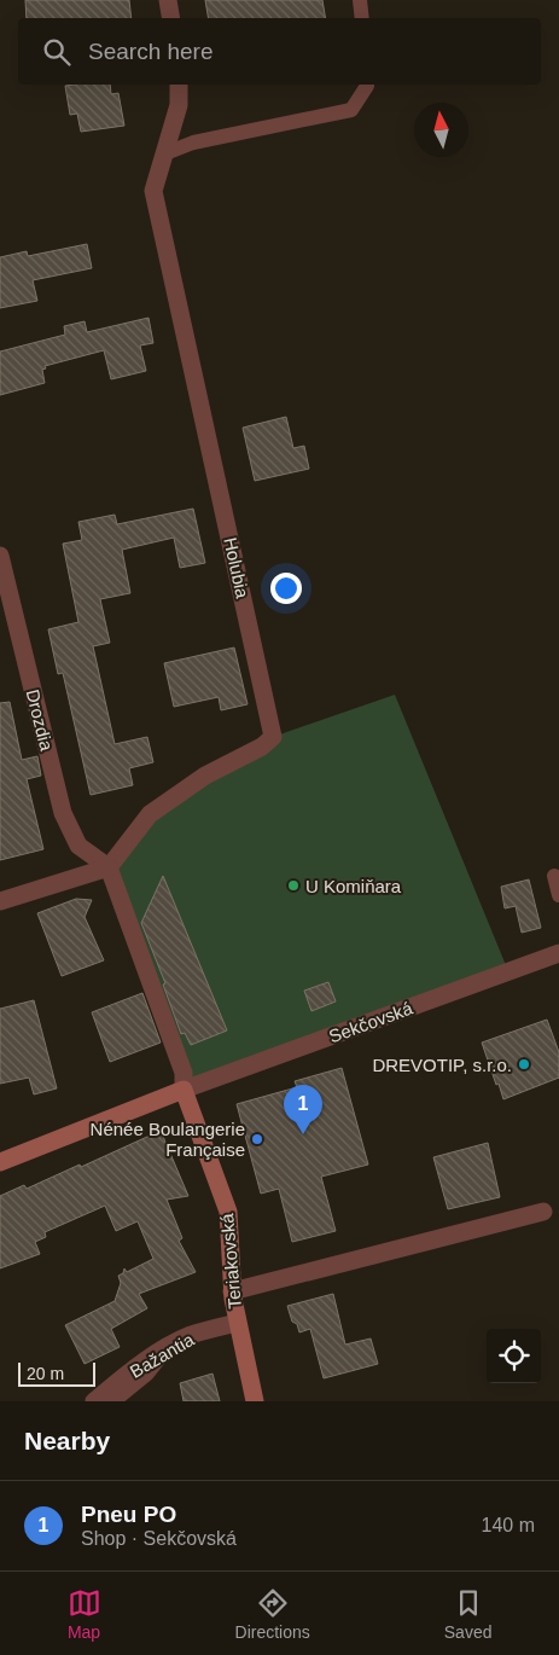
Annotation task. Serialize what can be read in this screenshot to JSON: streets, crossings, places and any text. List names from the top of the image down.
{
  "streets": {
    "street": [
      "Holubia",
      "Drozdia",
      "Sekčovská",
      "Teriakovská",
      "Bažantia"
    ]
  },
  "crossings": [
    ["Holubia", "Drozdia"],
    ["Sekčovská", "Teriakovská"],
    ["Teriakovská", "Bažantia"]
  ],
  "places": ["U Komiňara", "DREVOTIP, s.r.o.", "Nénée Boulangerie Française"],
  "scale_bar": "20 m",
  "north": "top",
  "page": {
    "search": "Search here",
    "pins": "1",
    "scale": "20 m",
    "heading": "Nearby",
    "list": [
      {
        "mark": "1",
        "name": "Pneu PO",
        "note": "Shop · Sekčovská",
        "value": "140 m"
      }
    ],
    "nav": ["Map", "Directions", "Saved"]
  }
}
